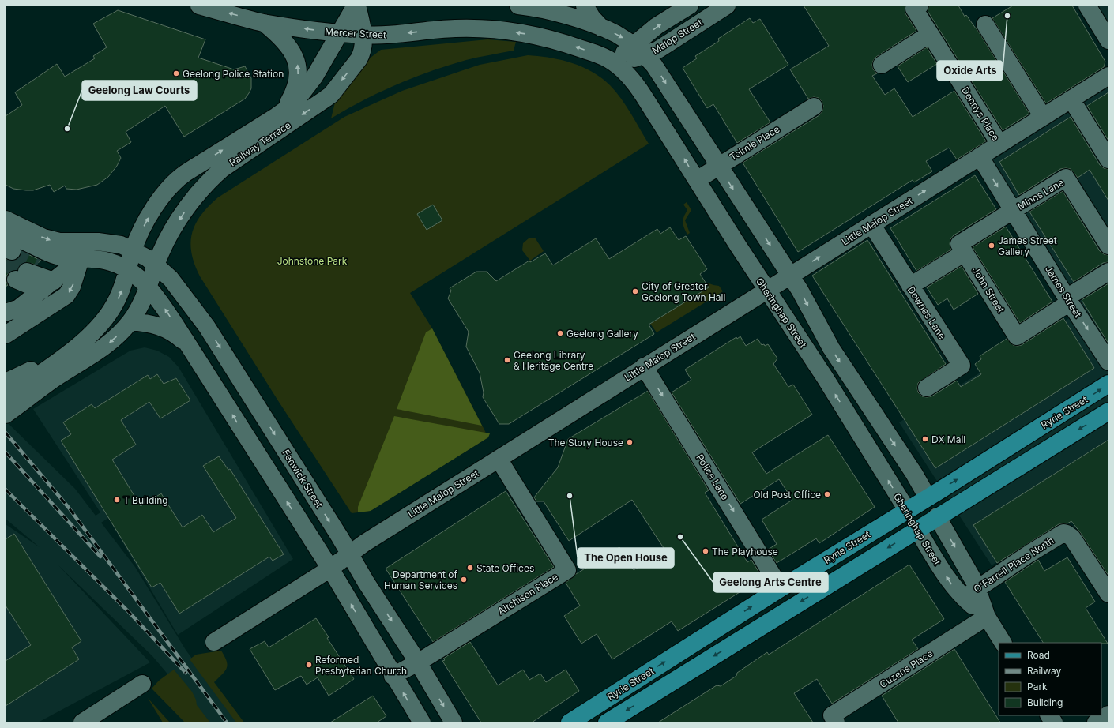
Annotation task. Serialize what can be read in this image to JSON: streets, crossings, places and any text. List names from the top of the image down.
{
  "streets": {
    "main road": ["Gheringhap Street", "Ryrie Street"],
    "street": [
      "Mercer Street",
      "Malop Street",
      "Dennys Place",
      "Tolmie Place",
      "Railway Terrace",
      "Minns Lane",
      "Little Malop Street",
      "John Street",
      "James Street",
      "Downes Lane",
      "Police Lane",
      "Fenwick Street",
      "O'Farrell Place North",
      "Aitchison Place",
      "Cuzens Place"
    ]
  },
  "crossings": [
    ["Mercer Street", "Railway Terrace"],
    ["Mercer Street", "Gheringhap Street"],
    ["Malop Street", "Gheringhap Street"],
    ["Dennys Place", "Little Malop Street"],
    ["Tolmie Place", "Gheringhap Street"],
    ["Railway Terrace", "Fenwick Street"],
    ["Minns Lane", "John Street"],
    ["Minns Lane", "James Street"],
    ["Little Malop Street", "James Street"],
    ["Little Malop Street", "Gheringhap Street"],
    ["Little Malop Street", "Downes Lane"],
    ["Little Malop Street", "Police Lane"],
    ["Little Malop Street", "Fenwick Street"],
    ["Little Malop Street", "Aitchison Place"],
    ["John Street", "James Street"],
    ["Gheringhap Street", "Ryrie Street"],
    ["Gheringhap Street", "O'Farrell Place North"],
    ["Gheringhap Street", "Cuzens Place"],
    ["Ryrie Street", "Police Lane"],
    ["Fenwick Street", "Aitchison Place"]
  ],
  "one_way": ["Mercer Street", "Police Lane"],
  "parks": ["Johnstone Park"],
  "places": [
    "Oxide Arts",
    "Geelong Police Station",
    "Geelong Law Courts",
    "James Street Gallery",
    "City of Greater Geelong Town Hall",
    "Geelong Gallery",
    "Geelong Library & Heritage Centre",
    "DX Mail",
    "The Story House",
    "Old Post Office",
    "The Open House",
    "T Building",
    "Geelong Arts Centre",
    "The Playhouse",
    "State Offices",
    "Department of Human Services",
    "Reformed Presbyterian Church"
  ],
  "legend": [
    "Road",
    "Railway",
    "Park",
    "Building"
  ]
}
